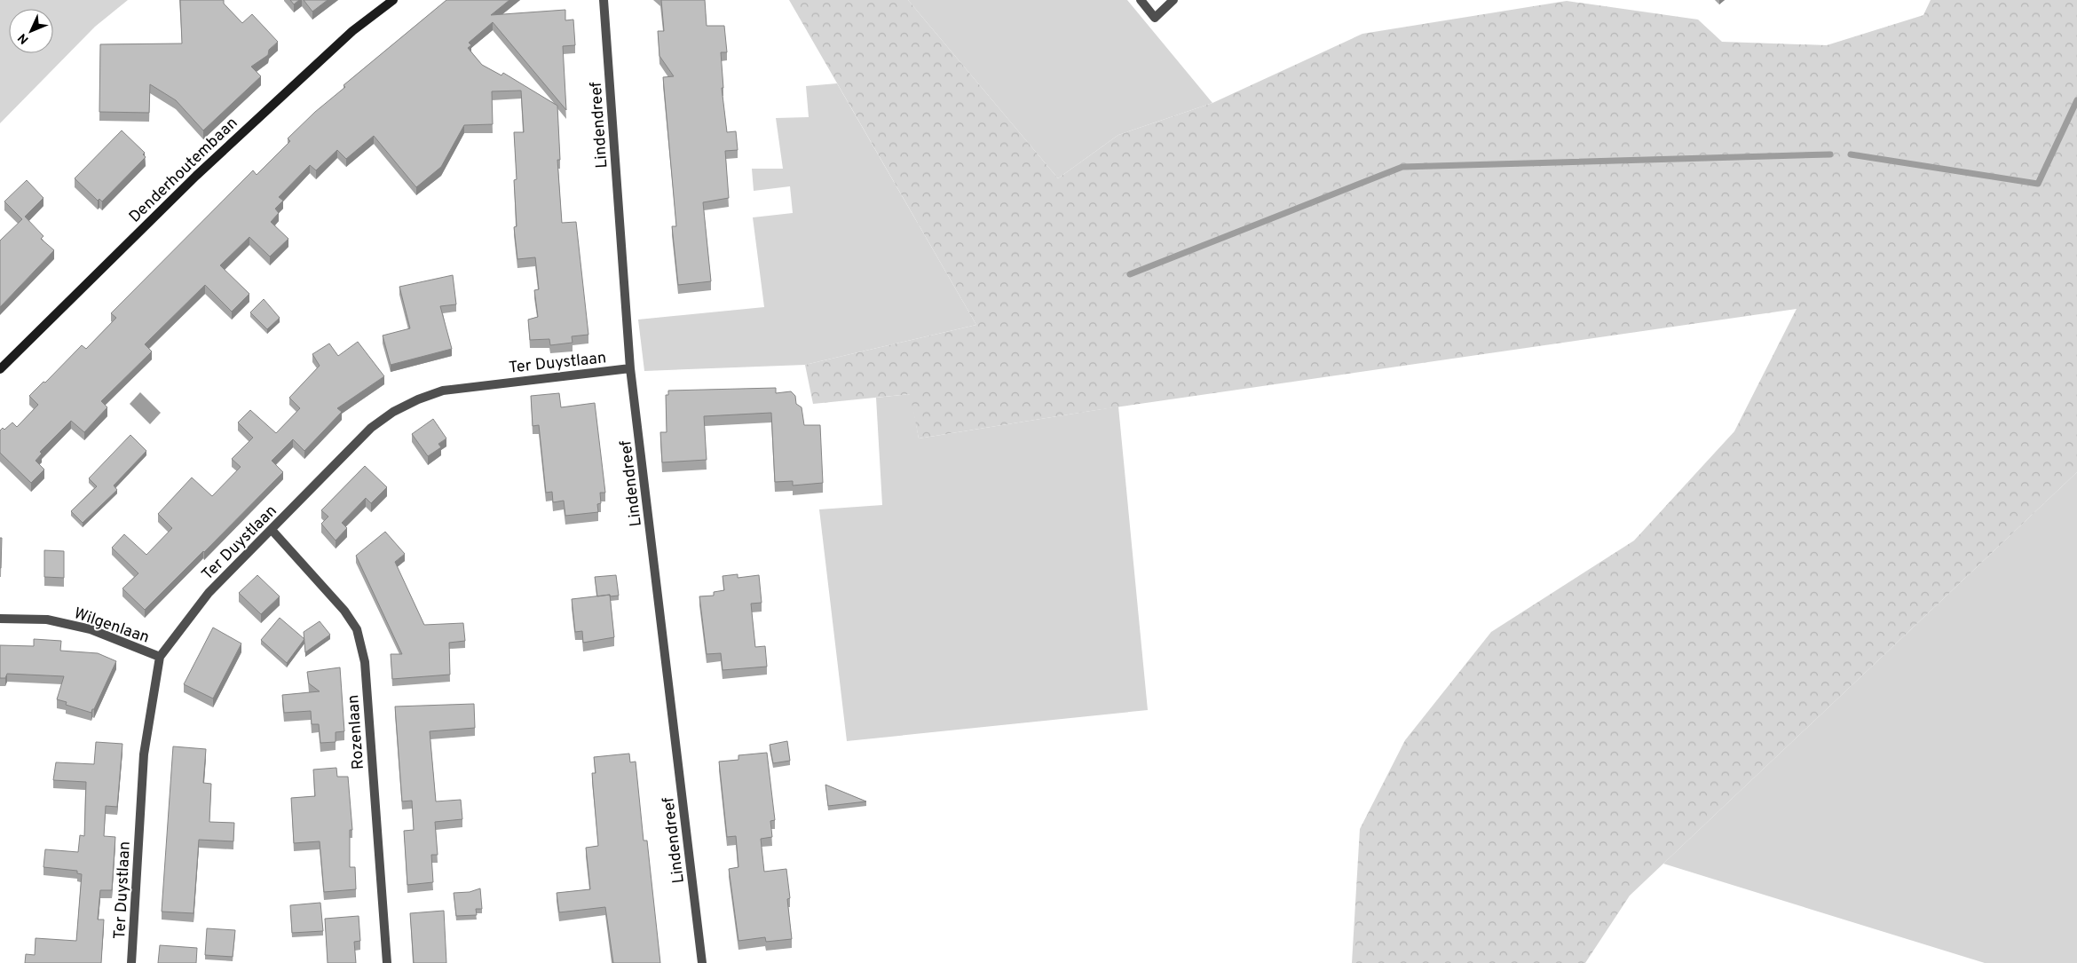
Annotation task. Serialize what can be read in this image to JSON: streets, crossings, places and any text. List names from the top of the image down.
{
  "streets": {
    "street": [
      "Lindendreef",
      "Denderhoutembaan",
      "Ter Duystlaan",
      "Wilgenlaan",
      "Rozenlaan"
    ]
  },
  "crossings": [
    ["Lindendreef", "Ter Duystlaan"],
    ["Ter Duystlaan", "Wilgenlaan"],
    ["Ter Duystlaan", "Rozenlaan"]
  ],
  "north": "bottom left"
}
